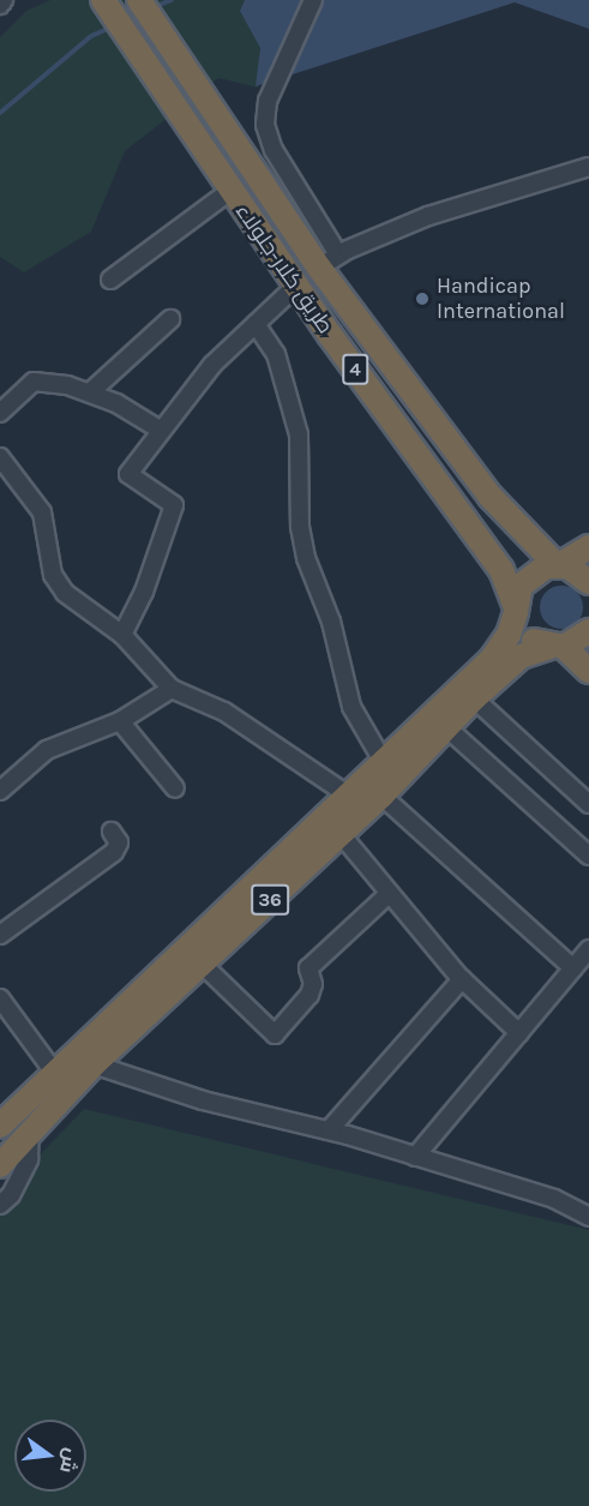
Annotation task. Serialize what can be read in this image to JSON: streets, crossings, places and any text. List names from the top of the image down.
{
  "streets": {
    "highway": ["طريق كلار-جلولاء", "4", "36"]
  },
  "crossings": [
    ["طريق كلار-جلولاء", "4"],
    ["طريق كلار-جلولاء", "36"],
    ["4", "36"]
  ],
  "places": ["Handicap International"],
  "north": "right"
}
